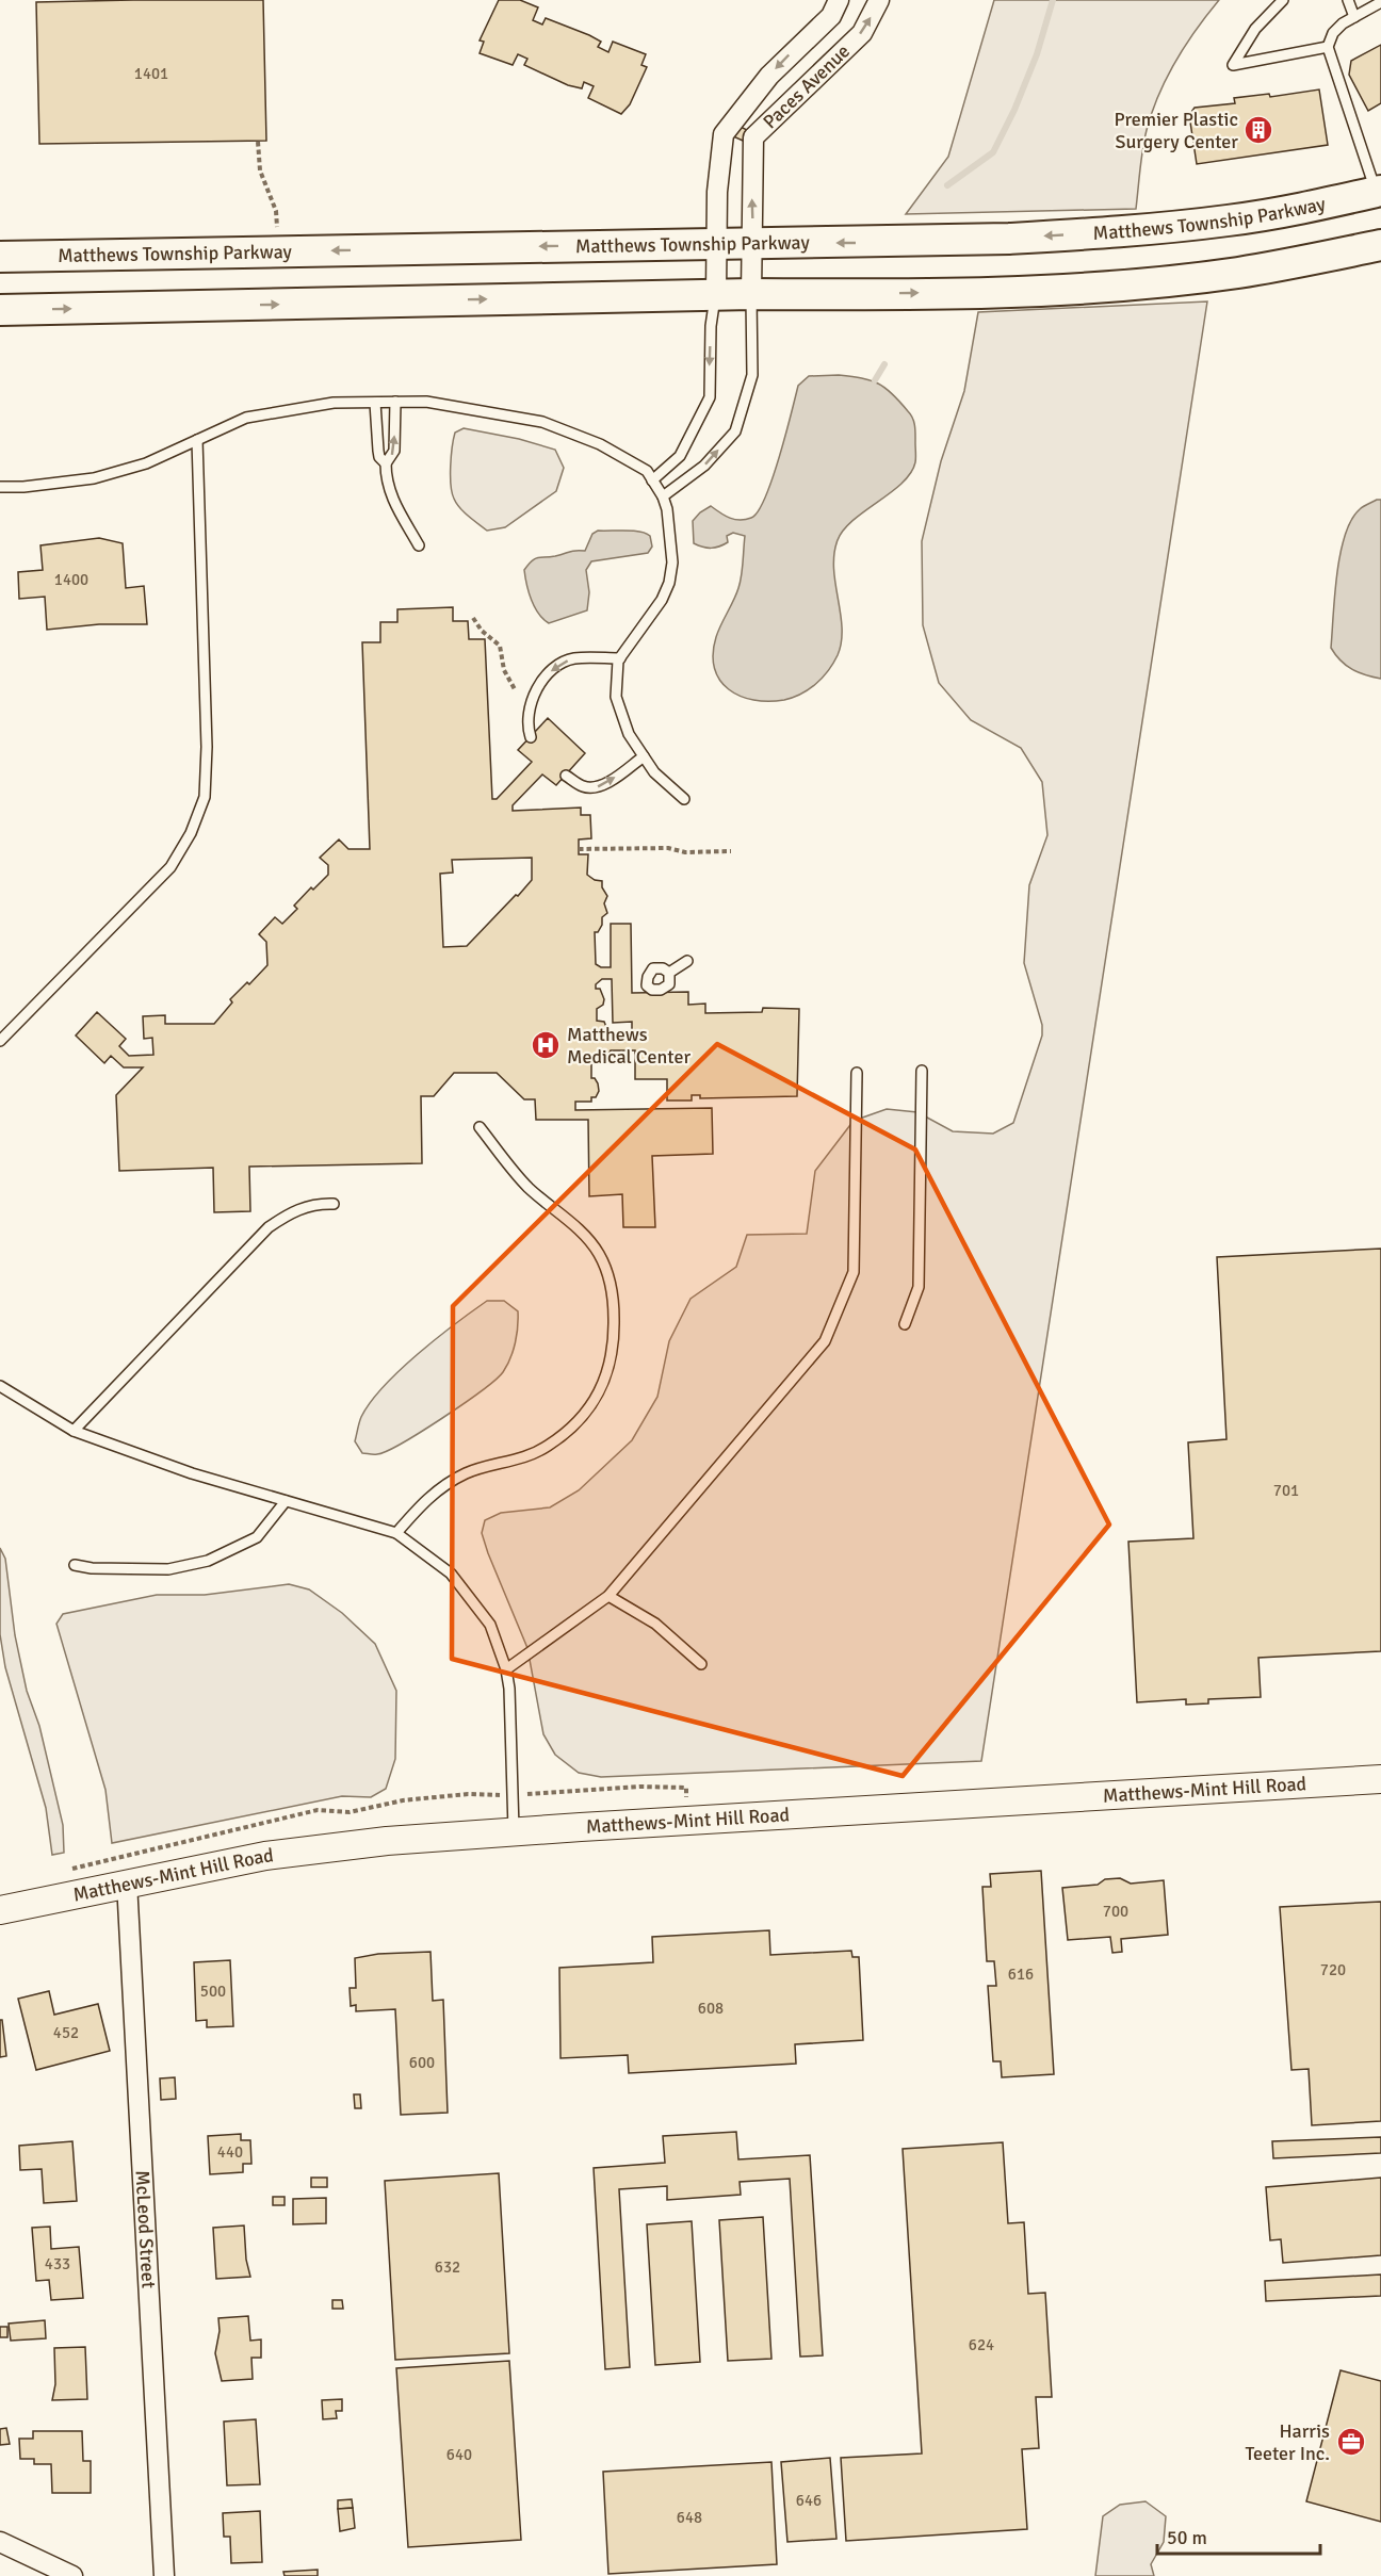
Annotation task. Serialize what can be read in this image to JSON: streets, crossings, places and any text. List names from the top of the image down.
{
  "streets": {
    "main road": ["Matthews Township Parkway", "Matthews-Mint Hill Road"],
    "street": ["Paces Avenue", "McLeod Street"]
  },
  "crossings": [
    ["Paces Avenue", "Matthews Township Parkway"],
    ["Matthews-Mint Hill Road", "McLeod Street"]
  ],
  "places": {
    "building": ["Premier Plastic Surgery Center"],
    "hospital": ["Matthews Medical Center"],
    "office": ["Harris Teeter Inc."]
  },
  "house_numbers": [
    "1401",
    "1400",
    "701",
    "700",
    "720",
    "616",
    "500",
    "608",
    "452",
    "600",
    "440",
    "433",
    "632",
    "624",
    "640",
    "646",
    "648"
  ],
  "scale_bar": "50 m"
}
